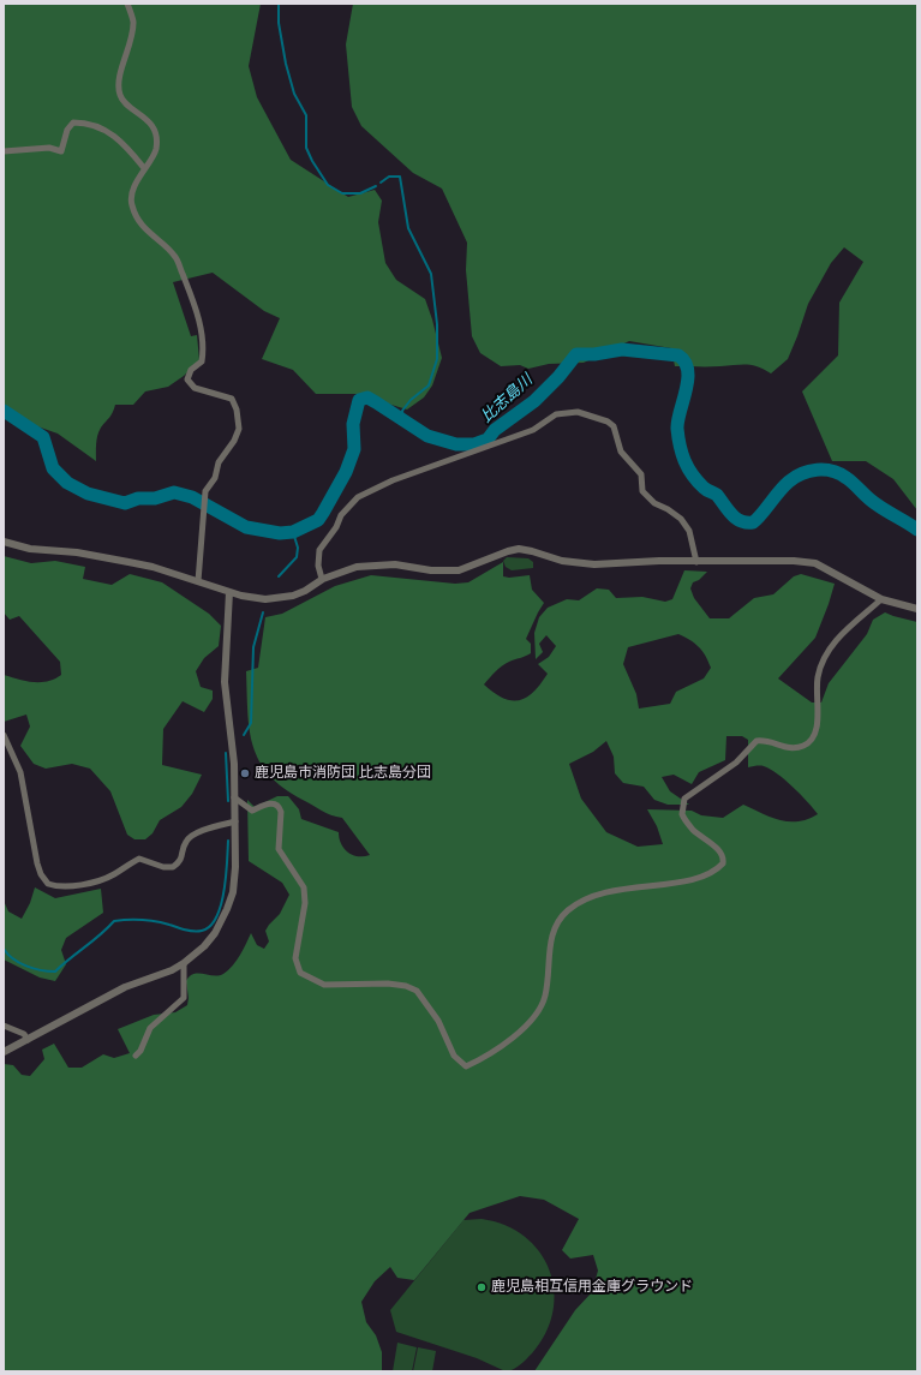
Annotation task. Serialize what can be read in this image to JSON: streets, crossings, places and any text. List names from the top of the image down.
{
  "water": ["比志島川"],
  "places": ["鹿児島市消防団 比志島分団", "鹿児島相互信用金庫グラウンド"]
}
